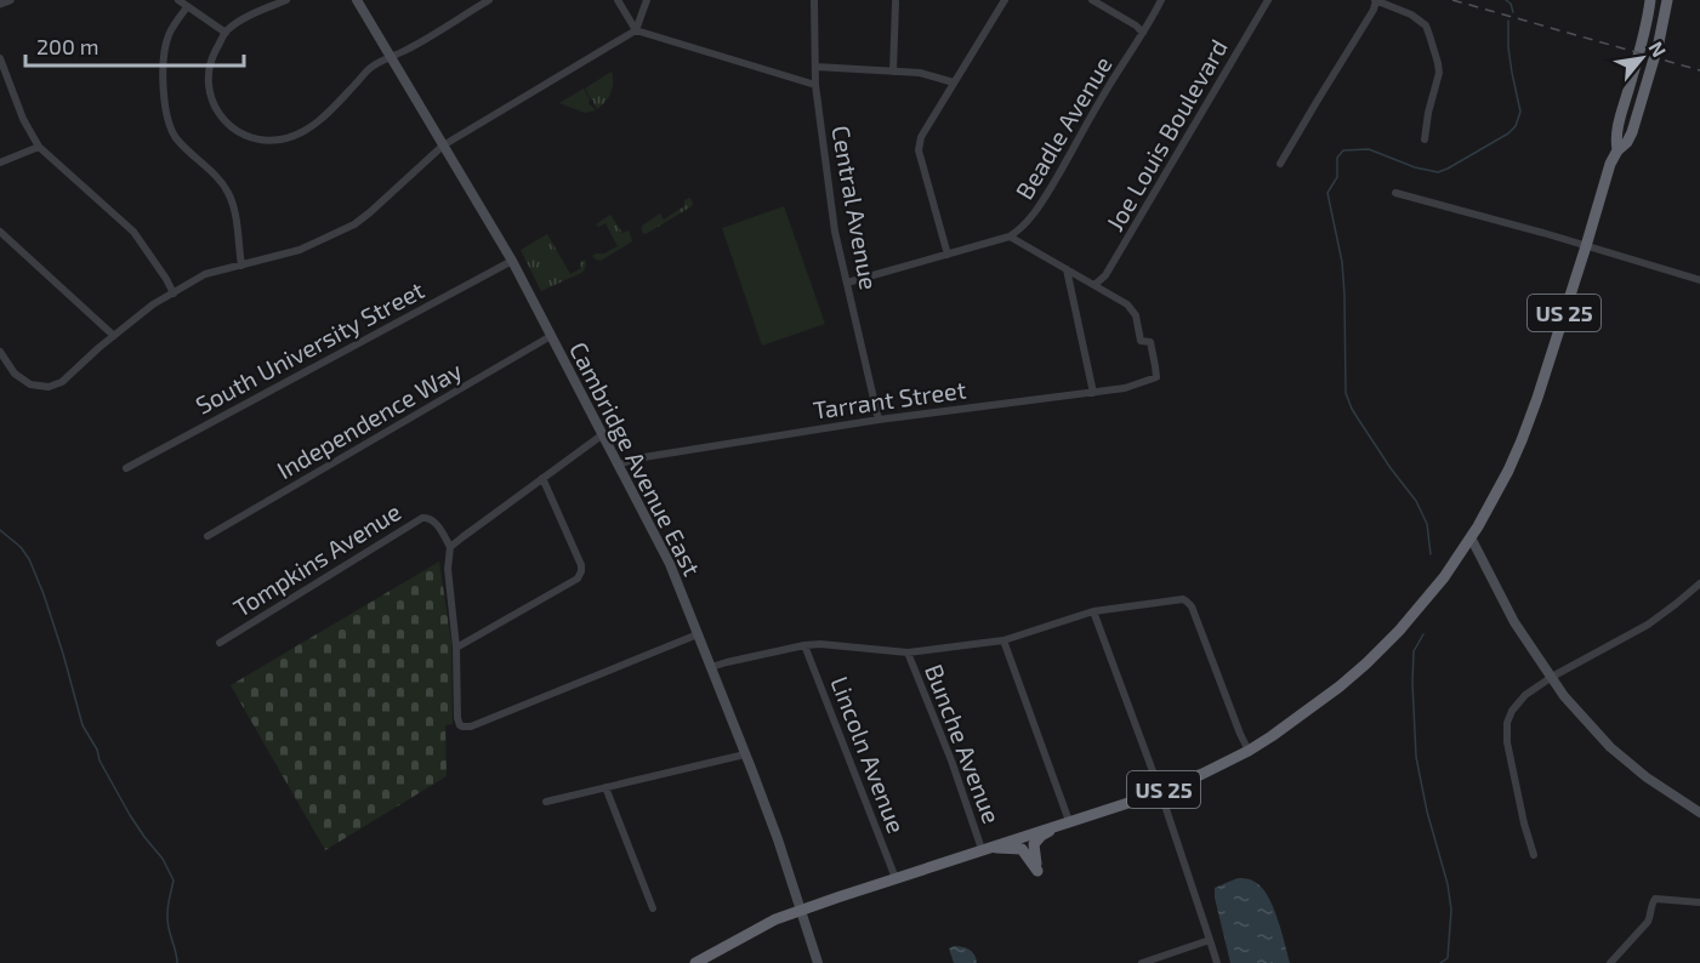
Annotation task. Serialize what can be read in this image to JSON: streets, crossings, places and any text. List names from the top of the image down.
{
  "streets": {
    "highway": ["US 25"],
    "main road": ["Cambridge Avenue East"],
    "street": [
      "Beadle Avenue",
      "Joe Louis Boulevard",
      "Central Avenue",
      "South University Street",
      "Tarrant Street",
      "Independence Way",
      "Tompkins Avenue",
      "Bunche Avenue",
      "Lincoln Avenue"
    ]
  },
  "crossings": [
    ["Joe Louis Boulevard", "Tarrant Street"],
    ["Central Avenue", "Tarrant Street"],
    ["US 25", "Cambridge Avenue East"],
    ["US 25", "Bunche Avenue"],
    ["US 25", "Lincoln Avenue"],
    ["South University Street", "Cambridge Avenue East"],
    ["Tarrant Street", "Cambridge Avenue East"],
    ["Independence Way", "Cambridge Avenue East"]
  ],
  "scale_bar": "200 m",
  "north": "top right"
}
